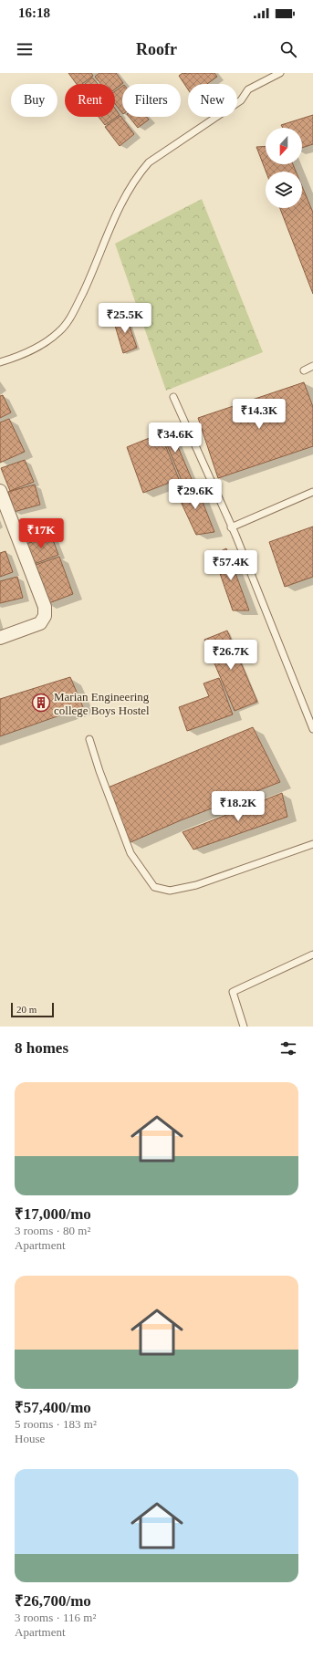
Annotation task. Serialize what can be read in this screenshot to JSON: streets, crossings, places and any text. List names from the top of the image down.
{
  "places": {
    "building": ["Marian Engineering college Boys Hostel"]
  },
  "scale_bar": "20 m",
  "north": "bottom",
  "page": {
    "status": "16:18",
    "header": "Roofr",
    "chip": [
      "Buy",
      "Rent",
      "Filters",
      "New"
    ],
    "price": [
      "₹25.5K",
      "₹14.3K",
      "₹34.6K",
      "₹29.6K",
      "₹17K",
      "₹57.4K",
      "₹26.7K",
      "₹18.2K"
    ],
    "scale": "20 m",
    "heading": "8 homes",
    "list": [
      {
        "name": "₹17,000/mo",
        "note": "3 rooms · 80 m² · Apartment"
      },
      {
        "name": "₹57,400/mo",
        "note": "5 rooms · 183 m² · House"
      },
      {
        "name": "₹26,700/mo",
        "note": "3 rooms · 116 m² · Apartment"
      }
    ]
  }
}
